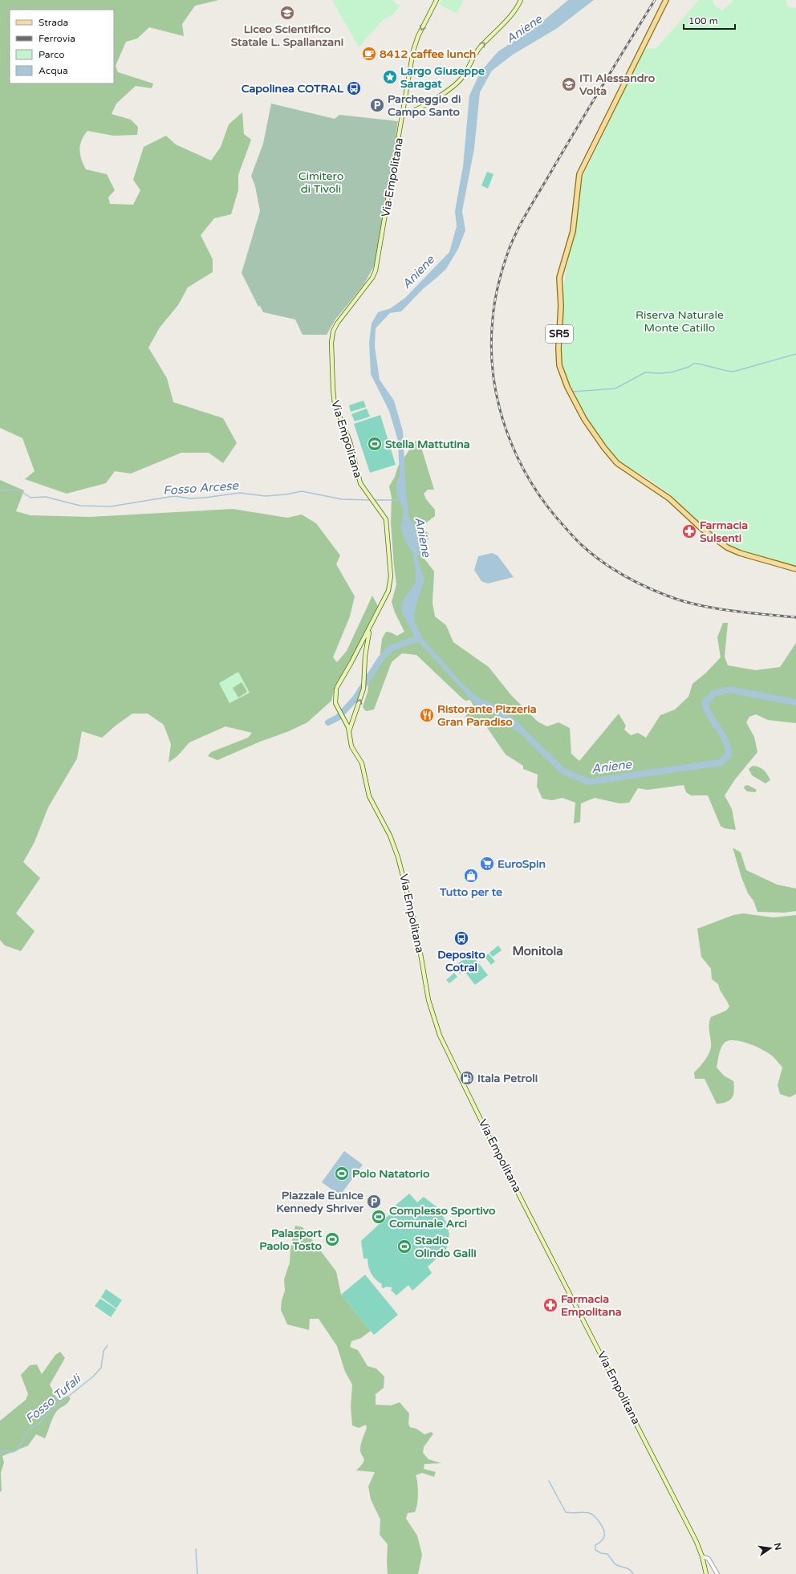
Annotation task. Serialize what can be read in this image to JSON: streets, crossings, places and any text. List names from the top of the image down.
{
  "streets": {
    "main road": ["Via Empolitana", "SR5"]
  },
  "districts": ["Monitola"],
  "water": ["Aniene", "Fosso Arcese", "Fosso Tufali"],
  "parks": ["Cimitero di Tivoli", "Riserva Naturale Monte Catillo"],
  "places": {
    "school or university": ["Liceo Scientifico Statale L. Spallanzani", "ITI Alessandro Volta"],
    "cafe": ["8412 caffee lunch"],
    "place": ["Largo Giuseppe Saragat"],
    "bus stop": ["Capolinea COTRAL", "Deposito Cotral"],
    "parking": ["Parcheggio di Campo Santo", "Piazzale Eunice Kennedy Shriver"],
    "sports": [
      "Stella Mattutina",
      "Polo Natatorio",
      "Complesso Sportivo Comunale Arci",
      "Palasport Paolo Tosto",
      "Stadio Olindo Galli"
    ],
    "pharmacy": ["Farmacia Sulsenti", "Farmacia Empolitana"],
    "restaurant": ["Ristorante Pizzeria Gran Paradiso"],
    "supermarket": ["EuroSpin"],
    "shop": ["Tutto per te"],
    "fuel station": ["Itala Petroli"]
  },
  "legend": [
    "Strada",
    "Ferrovia",
    "Parco",
    "Acqua"
  ],
  "scale_bar": "100 m",
  "north": "right"
}
